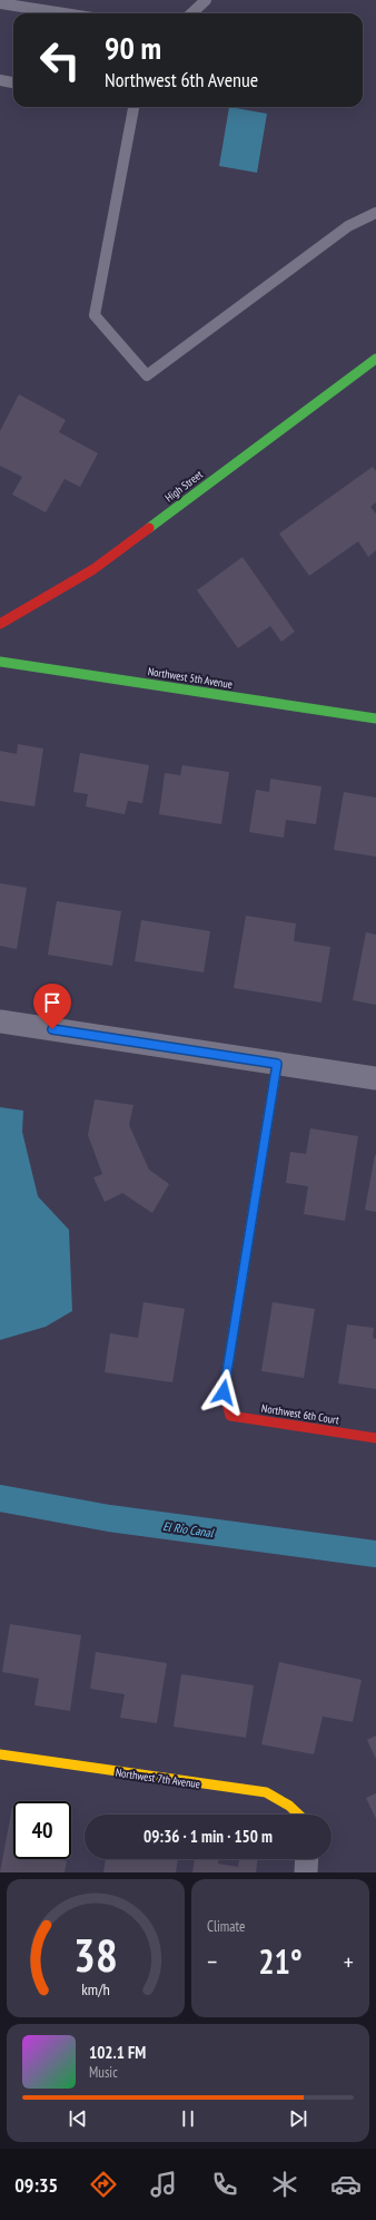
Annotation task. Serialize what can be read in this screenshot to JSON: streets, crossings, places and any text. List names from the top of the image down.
{
  "streets": {
    "street": [
      "High Street",
      "Northwest 5th Avenue",
      "Northwest 6th Court",
      "Northwest 7th Avenue"
    ]
  },
  "water": ["El Rio Canal"],
  "page": {
    "turn": ["90 m", "Northwest 6th Avenue"],
    "limit": "40",
    "trip": "09:36 · 1 min · 150 m",
    "tile": "Climate",
    "heat": ["−", "21°", "+"],
    "song": ["102.1 FM", "Music"],
    "tabs": "09:35",
    "gauge": ["38", "km/h"]
  }
}
